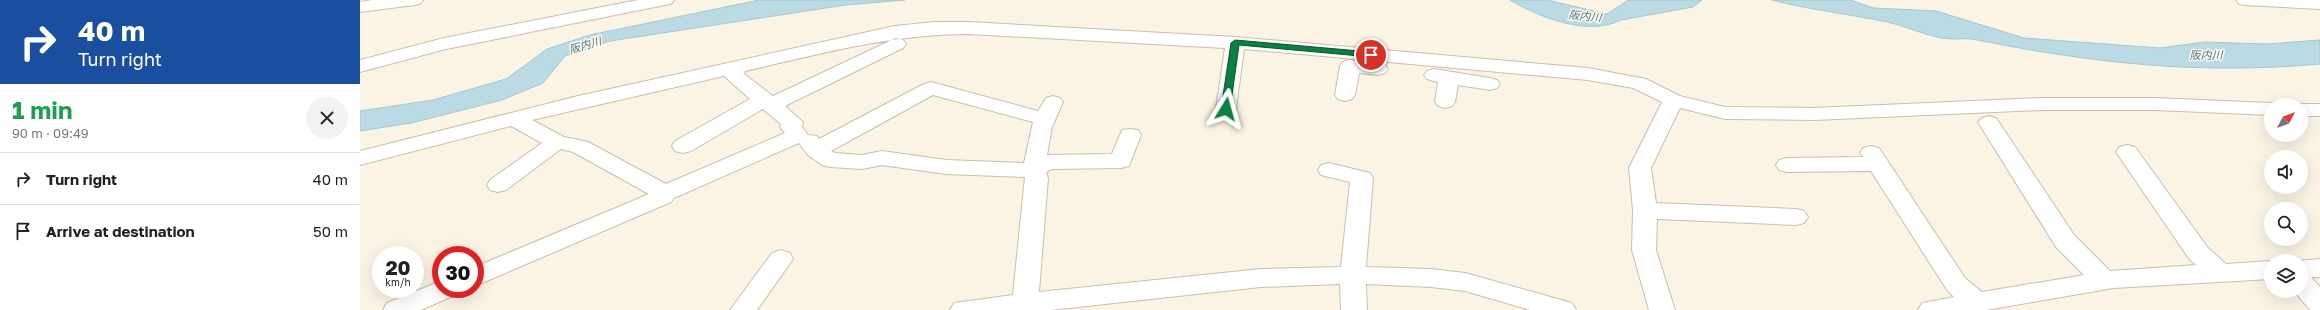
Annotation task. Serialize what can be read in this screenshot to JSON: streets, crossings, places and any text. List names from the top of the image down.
{
  "water": ["阪内川"],
  "north": "top right",
  "page": {
    "turn": ["40 m", "Turn right"],
    "heading": ["1 min", "90 m · 09:49"],
    "list": [
      {
        "name": "Turn right",
        "value": "40 m"
      },
      {
        "name": "Arrive at destination",
        "value": "50 m"
      }
    ],
    "speed": "20 km/h",
    "limit": "30"
  }
}
